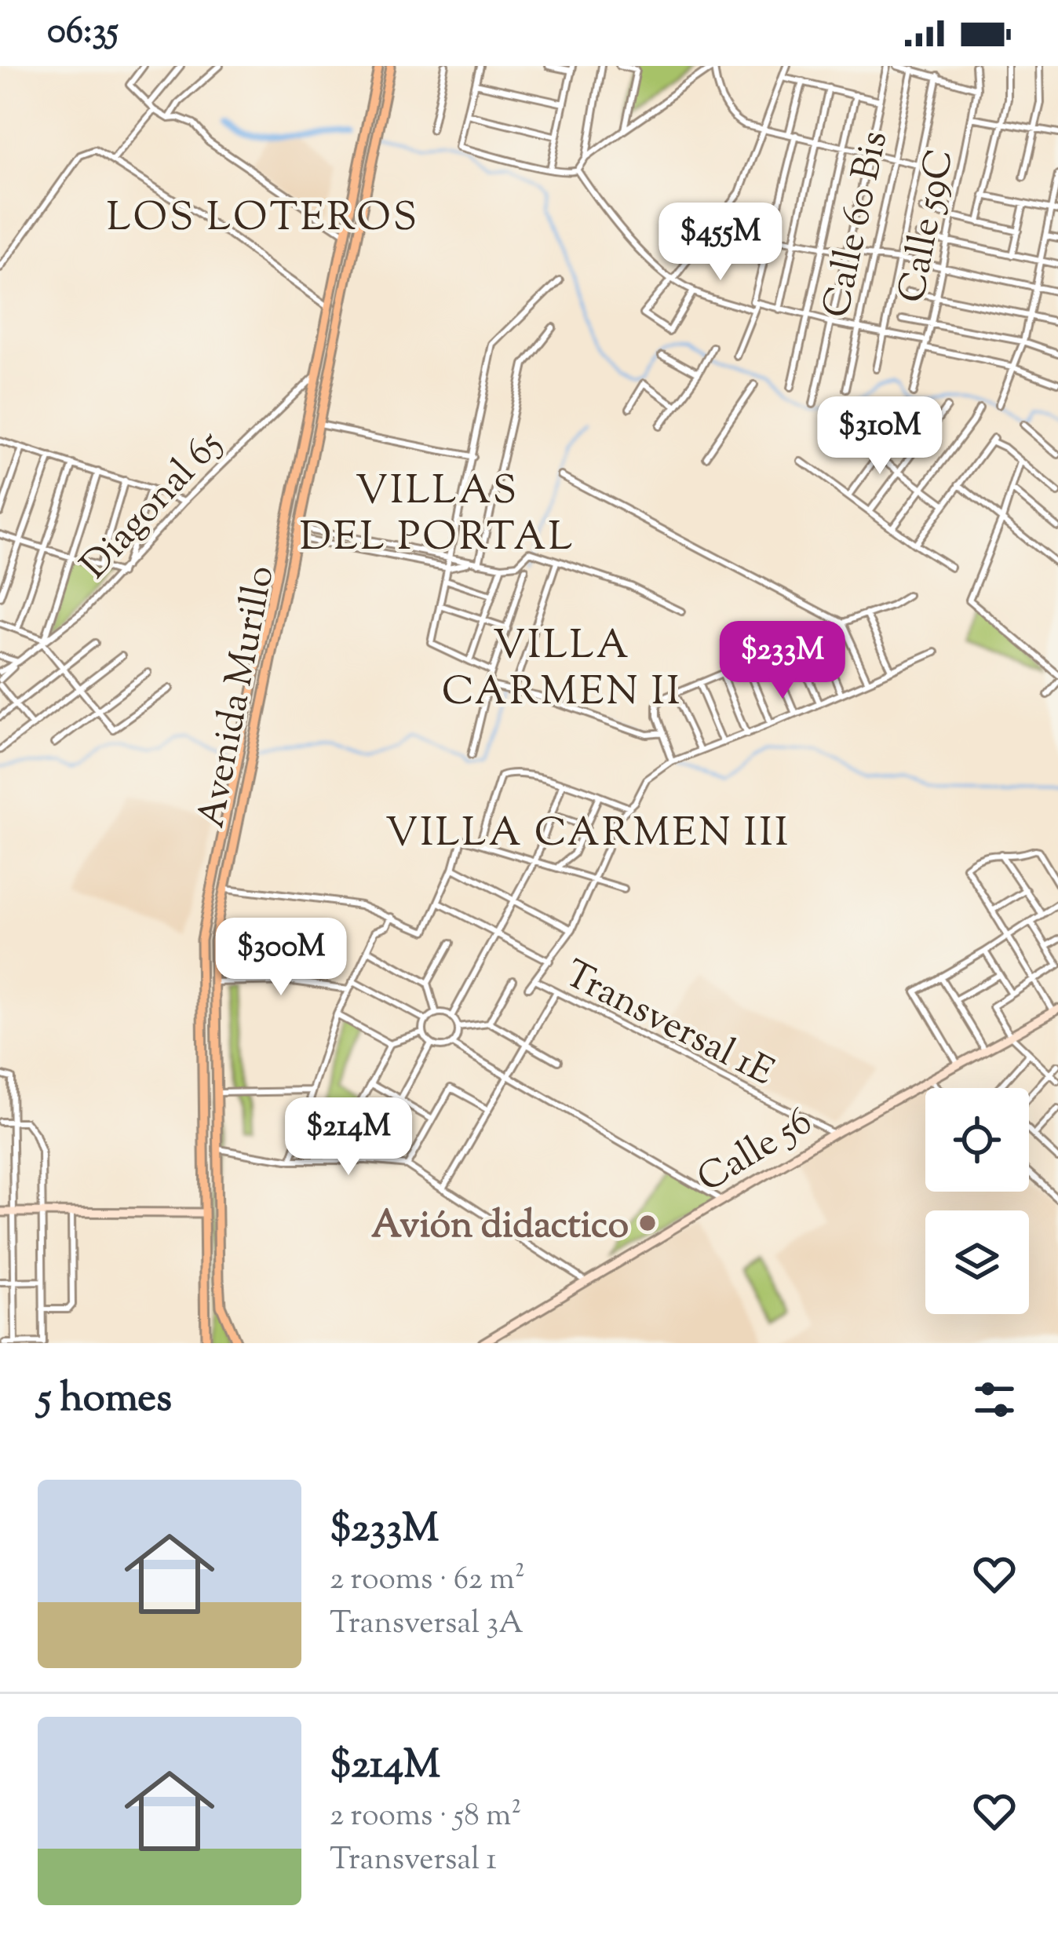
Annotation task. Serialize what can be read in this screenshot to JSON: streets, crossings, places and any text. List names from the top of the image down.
{
  "streets": {
    "main road": ["Avenida Murillo", "Calle 56"],
    "street": [
      "Calle 60 Bis",
      "Calle 59C",
      "Diagonal 65",
      "Transversal 1E"
    ]
  },
  "crossings": [
    ["Diagonal 65", "Avenida Murillo"],
    ["Transversal 1E", "Calle 56"]
  ],
  "districts": [
    "LOS LOTEROS",
    "VILLAS DEL PORTAL",
    "VILLA CARMEN II",
    "VILLA CARMEN III"
  ],
  "places": ["Avión didactico"],
  "page": {
    "status": "06:35",
    "price": [
      "$455M",
      "$310M",
      "$233M",
      "$300M",
      "$214M"
    ],
    "heading": "5 homes",
    "list": [
      {
        "name": "$233M",
        "note": "2 rooms · 62 m² · Transversal 3A"
      },
      {
        "name": "$214M",
        "note": "2 rooms · 58 m² · Transversal 1"
      }
    ]
  }
}
